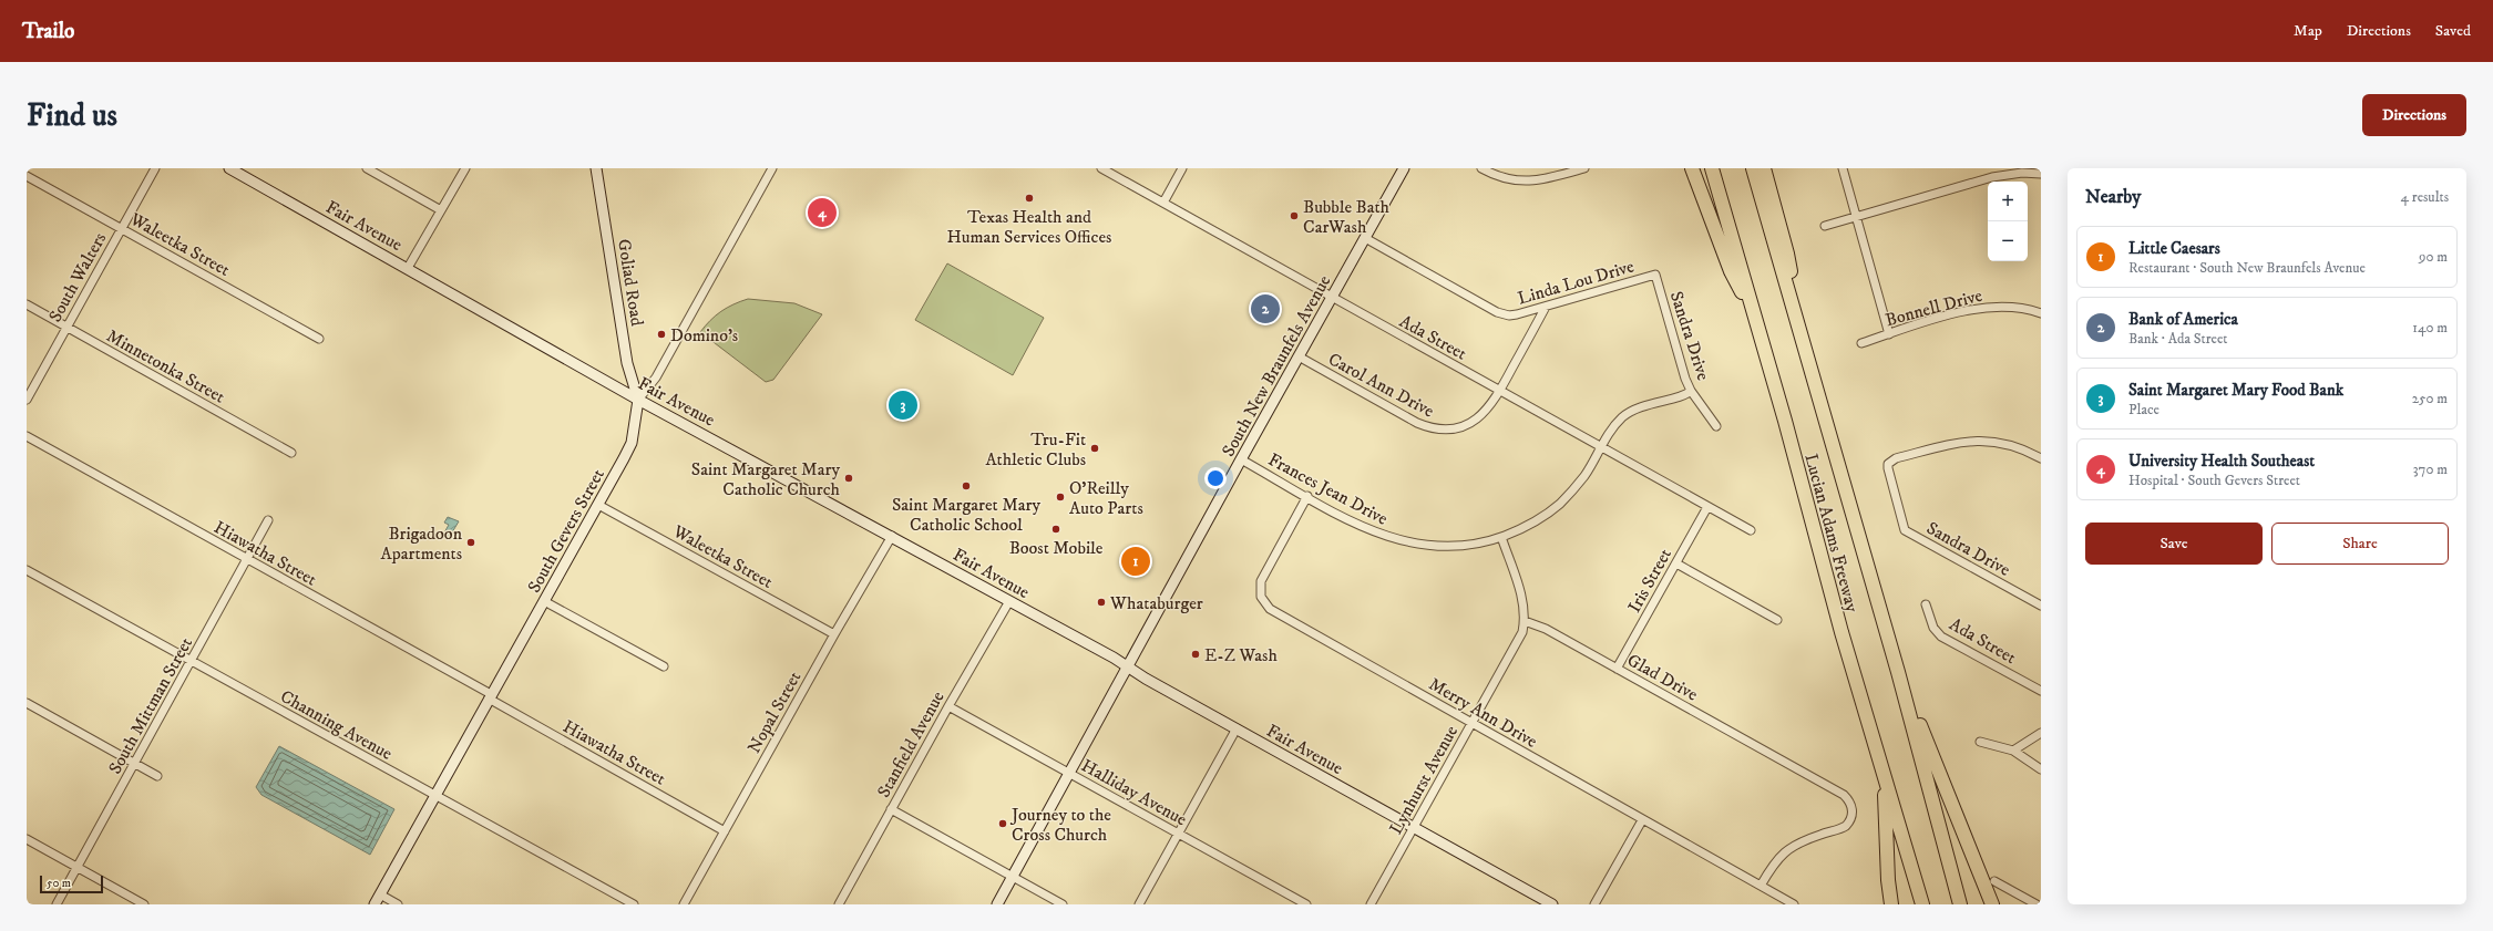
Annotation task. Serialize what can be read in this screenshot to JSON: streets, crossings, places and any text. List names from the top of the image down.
{
  "streets": {
    "highway": ["Lucian Adams Freeway"],
    "main road": [
      "Fair Avenue",
      "Goliad Road",
      "South New Braunfels Avenue",
      "South Gevers Street"
    ],
    "street": [
      "Waleetka Street",
      "South Walters",
      "Linda Lou Drive",
      "Bonnell Drive",
      "Sandra Drive",
      "Ada Street",
      "Minnetonka Street",
      "Carol Ann Drive",
      "Frances Jean Drive",
      "Hiawatha Street",
      "Iris Street",
      "Glad Drive",
      "South Mittman Street",
      "Nopal Street",
      "Merry Ann Drive",
      "Channing Avenue",
      "Stanfield Avenue",
      "Lynhurst Avenue",
      "Halliday Avenue"
    ]
  },
  "crossings": [
    ["Fair Avenue", "Goliad Road"],
    ["Fair Avenue", "South New Braunfels Avenue"],
    ["Fair Avenue", "South Gevers Street"],
    ["Fair Avenue", "Nopal Street"],
    ["Fair Avenue", "Stanfield Avenue"],
    ["Fair Avenue", "Lynhurst Avenue"],
    ["Waleetka Street", "South Walters"],
    ["Waleetka Street", "South Gevers Street"],
    ["Waleetka Street", "Nopal Street"],
    ["South Walters", "Minnetonka Street"],
    ["Linda Lou Drive", "Sandra Drive"],
    ["Linda Lou Drive", "South New Braunfels Avenue"],
    ["Linda Lou Drive", "Carol Ann Drive"],
    ["Goliad Road", "South Gevers Street"],
    ["Ada Street", "South New Braunfels Avenue"],
    ["Ada Street", "Carol Ann Drive"],
    ["Ada Street", "Frances Jean Drive"],
    ["Ada Street", "Iris Street"],
    ["South New Braunfels Avenue", "Carol Ann Drive"],
    ["South New Braunfels Avenue", "Frances Jean Drive"],
    ["South New Braunfels Avenue", "Halliday Avenue"],
    ["Frances Jean Drive", "Merry Ann Drive"],
    ["South Gevers Street", "Hiawatha Street"],
    ["South Gevers Street", "Channing Avenue"],
    ["Hiawatha Street", "South Mittman Street"],
    ["Hiawatha Street", "Nopal Street"],
    ["Iris Street", "Glad Drive"],
    ["Glad Drive", "Merry Ann Drive"],
    ["Glad Drive", "Lynhurst Avenue"],
    ["South Mittman Street", "Channing Avenue"],
    ["Merry Ann Drive", "Lynhurst Avenue"],
    ["Stanfield Avenue", "Halliday Avenue"]
  ],
  "places": [
    "Texas Health and Human Services Offices",
    "Bubble Bath CarWash",
    "Domino's",
    "Tru-Fit Athletic Clubs",
    "Saint Margaret Mary Catholic Church",
    "Saint Margaret Mary Catholic School",
    "O'Reilly Auto Parts",
    "Boost Mobile",
    "Brigadoon Apartments",
    "Whataburger",
    "E-Z Wash",
    "Journey to the Cross Church"
  ],
  "scale_bar": "50 m",
  "page": {
    "header": "Trailo",
    "nav": ["Map", "Directions", "Saved"],
    "buttons": [
      "Directions",
      ["Save", "Share"]
    ],
    "title": "Find us",
    "heading": ["Nearby", "4 results"],
    "map_buttons": ["+", "−"],
    "pins": [
      "4",
      "2",
      "3",
      "1"
    ],
    "list": [
      {
        "mark": "1",
        "name": "Little Caesars",
        "note": "Restaurant · South New Braunfels Avenue",
        "value": "90 m"
      },
      {
        "mark": "2",
        "name": "Bank of America",
        "note": "Bank · Ada Street",
        "value": "140 m"
      },
      {
        "mark": "3",
        "name": "Saint Margaret Mary Food Bank",
        "note": "Place",
        "value": "250 m"
      },
      {
        "mark": "4",
        "name": "University Health Southeast",
        "note": "Hospital · South Gevers Street",
        "value": "370 m"
      }
    ],
    "scale": "50 m"
  }
}
